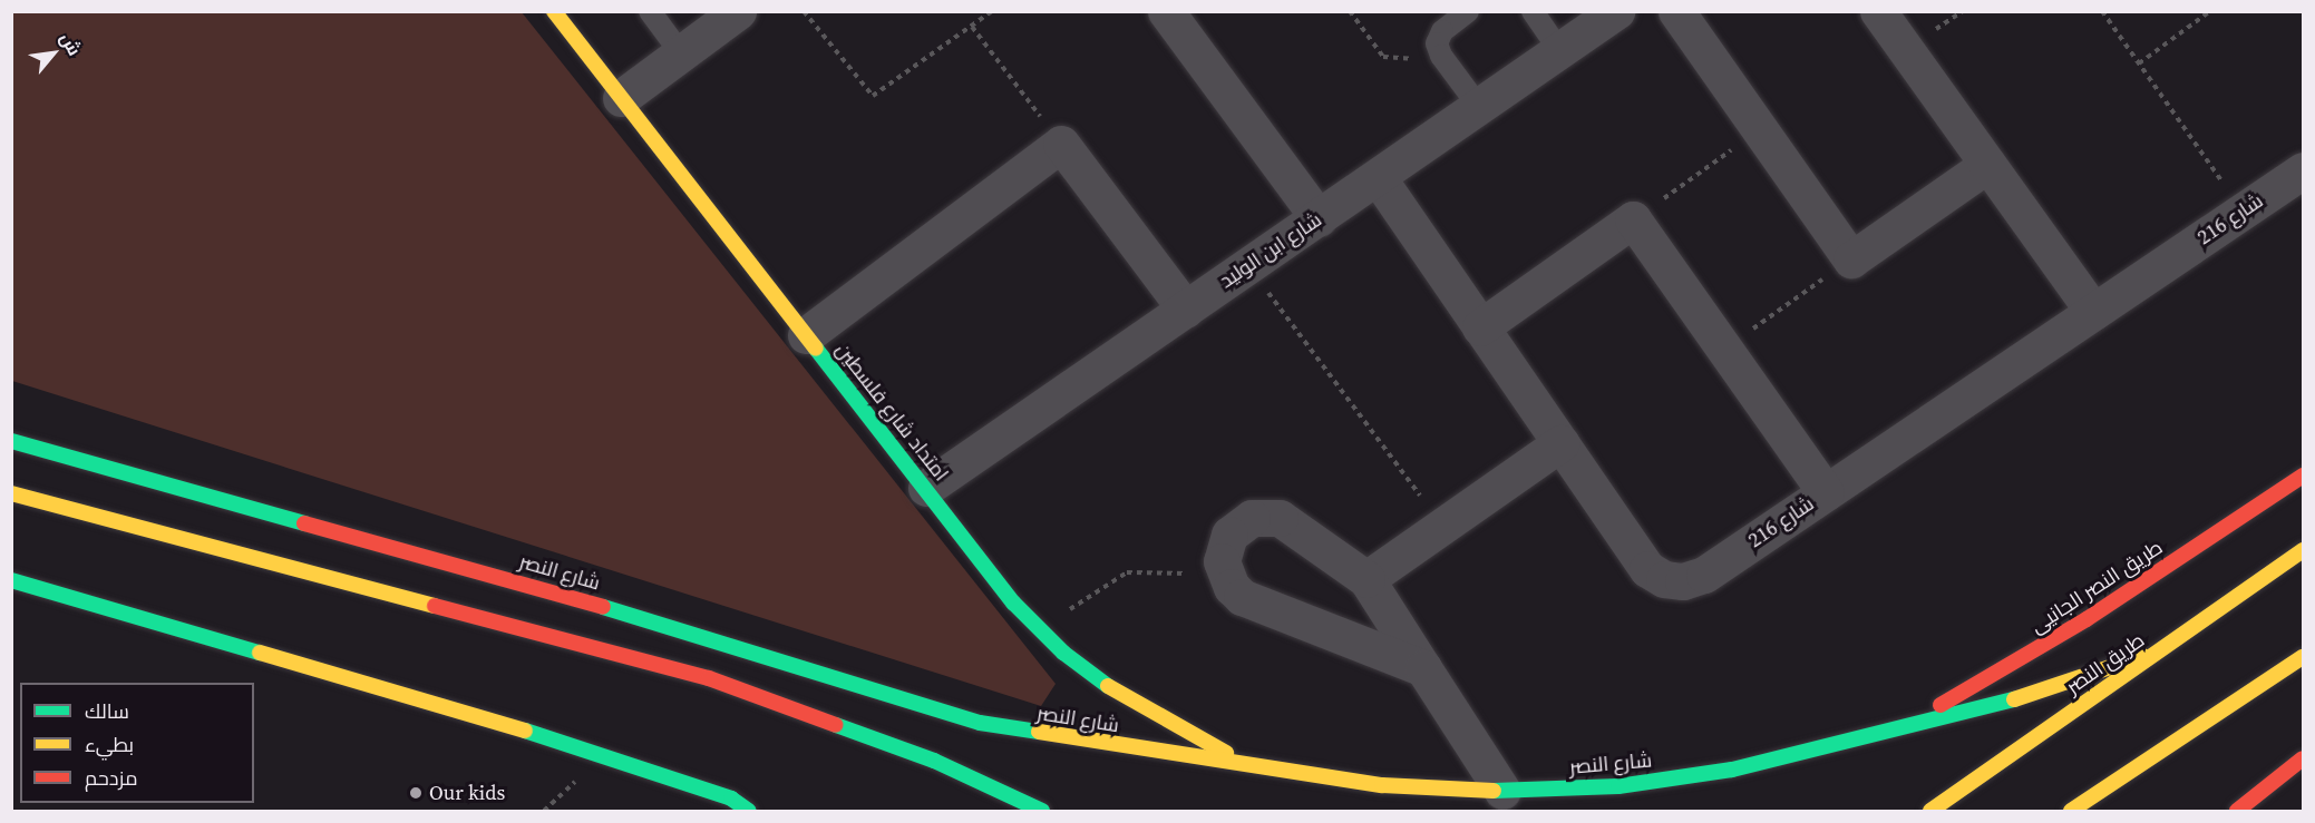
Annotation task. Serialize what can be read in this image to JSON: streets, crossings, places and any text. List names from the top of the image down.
{
  "streets": {
    "main road": [
      "امتداد شارع فلسطين",
      "شارع النصر",
      "طريق النصر الجانيى",
      "طريق النصر"
    ],
    "street": ["شارع 216", "شارع ابن الوليد"]
  },
  "crossings": [
    ["شارع 216", "شارع ابن الوليد"],
    ["شارع ابن الوليد", "امتداد شارع فلسطين"],
    ["امتداد شارع فلسطين", "شارع النصر"],
    ["شارع النصر", "طريق النصر الجانيى"],
    ["شارع النصر", "طريق النصر"]
  ],
  "places": ["Our kids"],
  "legend": ["سالك", "بطيء", "مزدحم"],
  "north": "top right"
}
